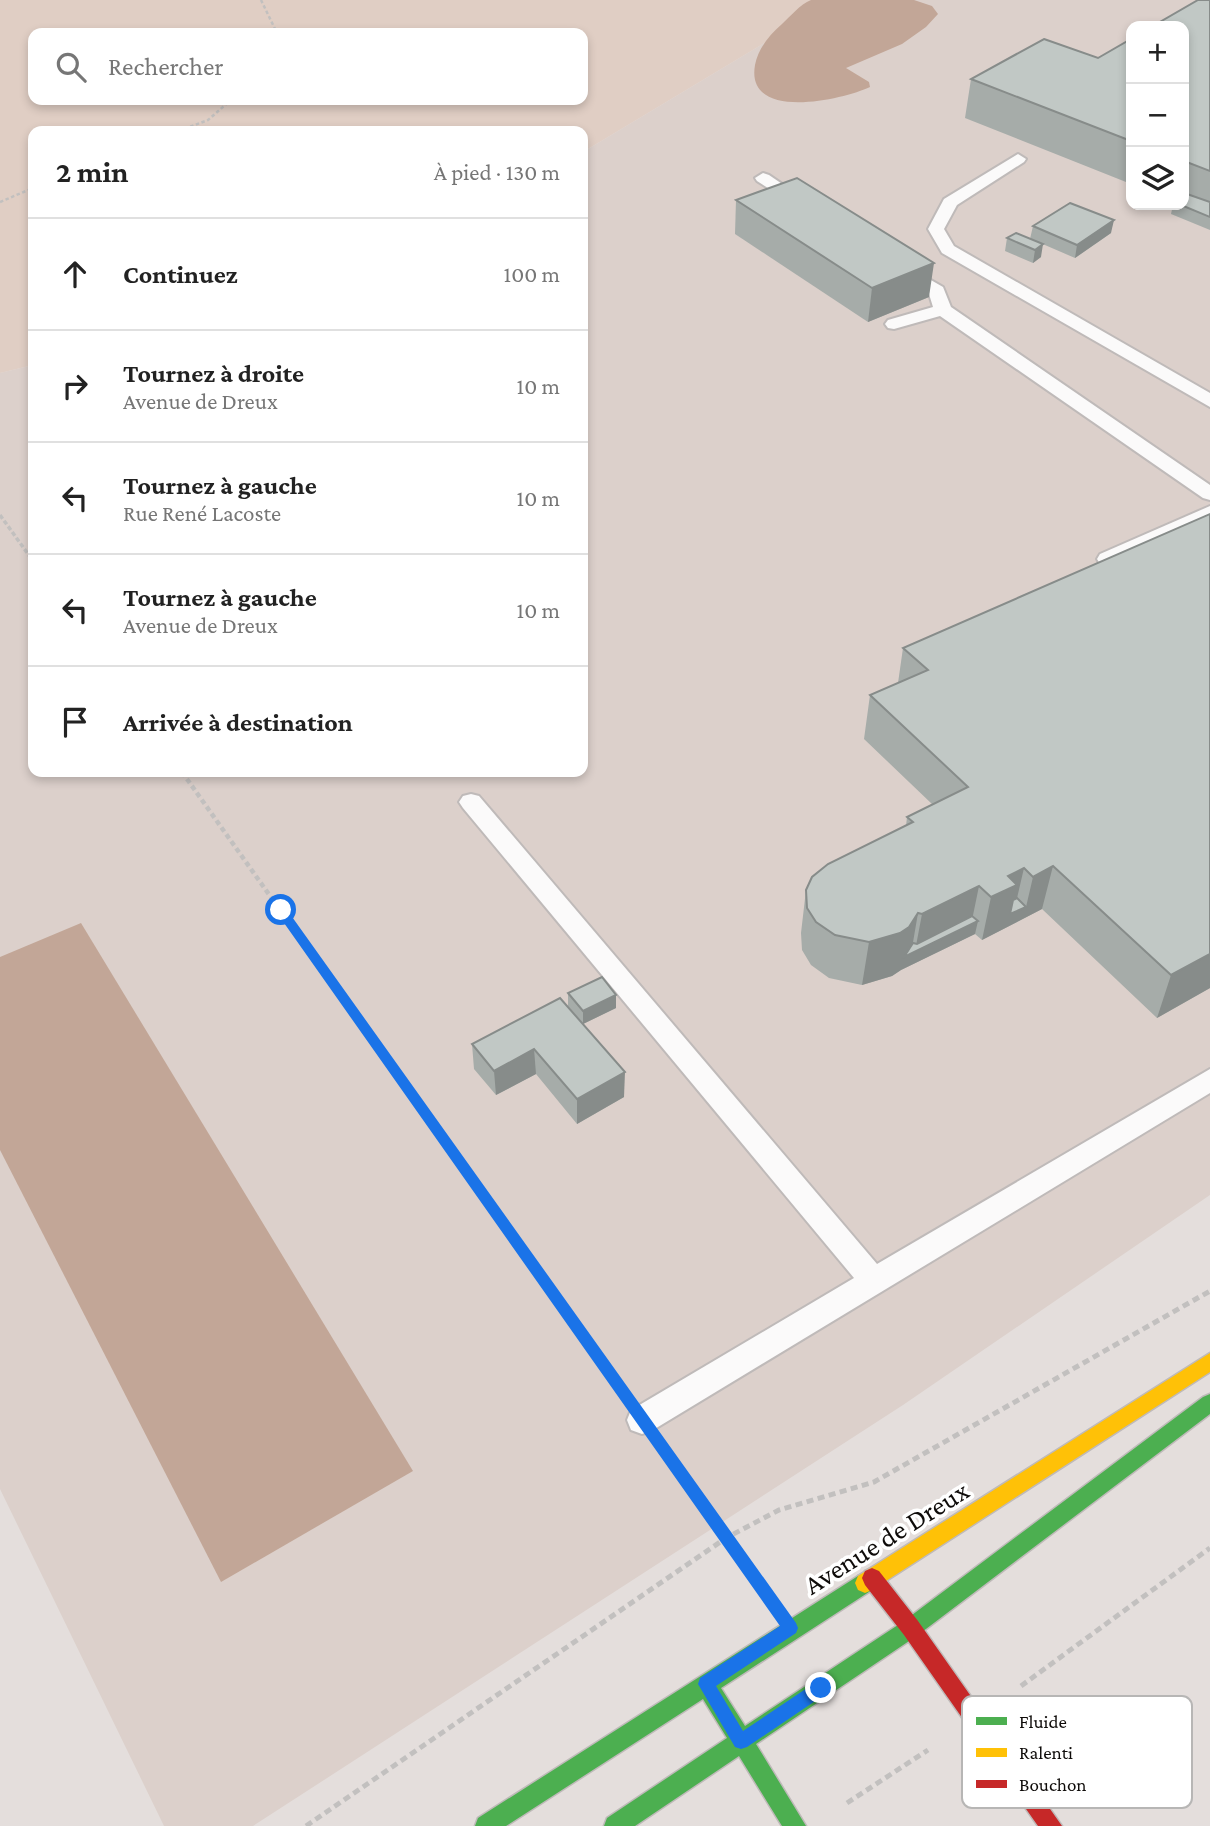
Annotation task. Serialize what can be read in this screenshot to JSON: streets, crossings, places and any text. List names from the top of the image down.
{
  "streets": {
    "main road": ["Avenue de Dreux"]
  },
  "legend": ["Fluide", "Ralenti", "Bouchon"],
  "page": {
    "map_buttons": ["+", "−"],
    "search": "Rechercher",
    "heading": ["2 min", "À pied · 130 m"],
    "list": [
      ["Continuez", "100 m"],
      ["Tournez à droite", "Avenue de Dreux", "10 m"],
      ["Tournez à gauche", "Rue René Lacoste", "10 m"],
      ["Tournez à gauche", "Avenue de Dreux", "10 m"],
      "Arrivée à destination"
    ]
  }
}
